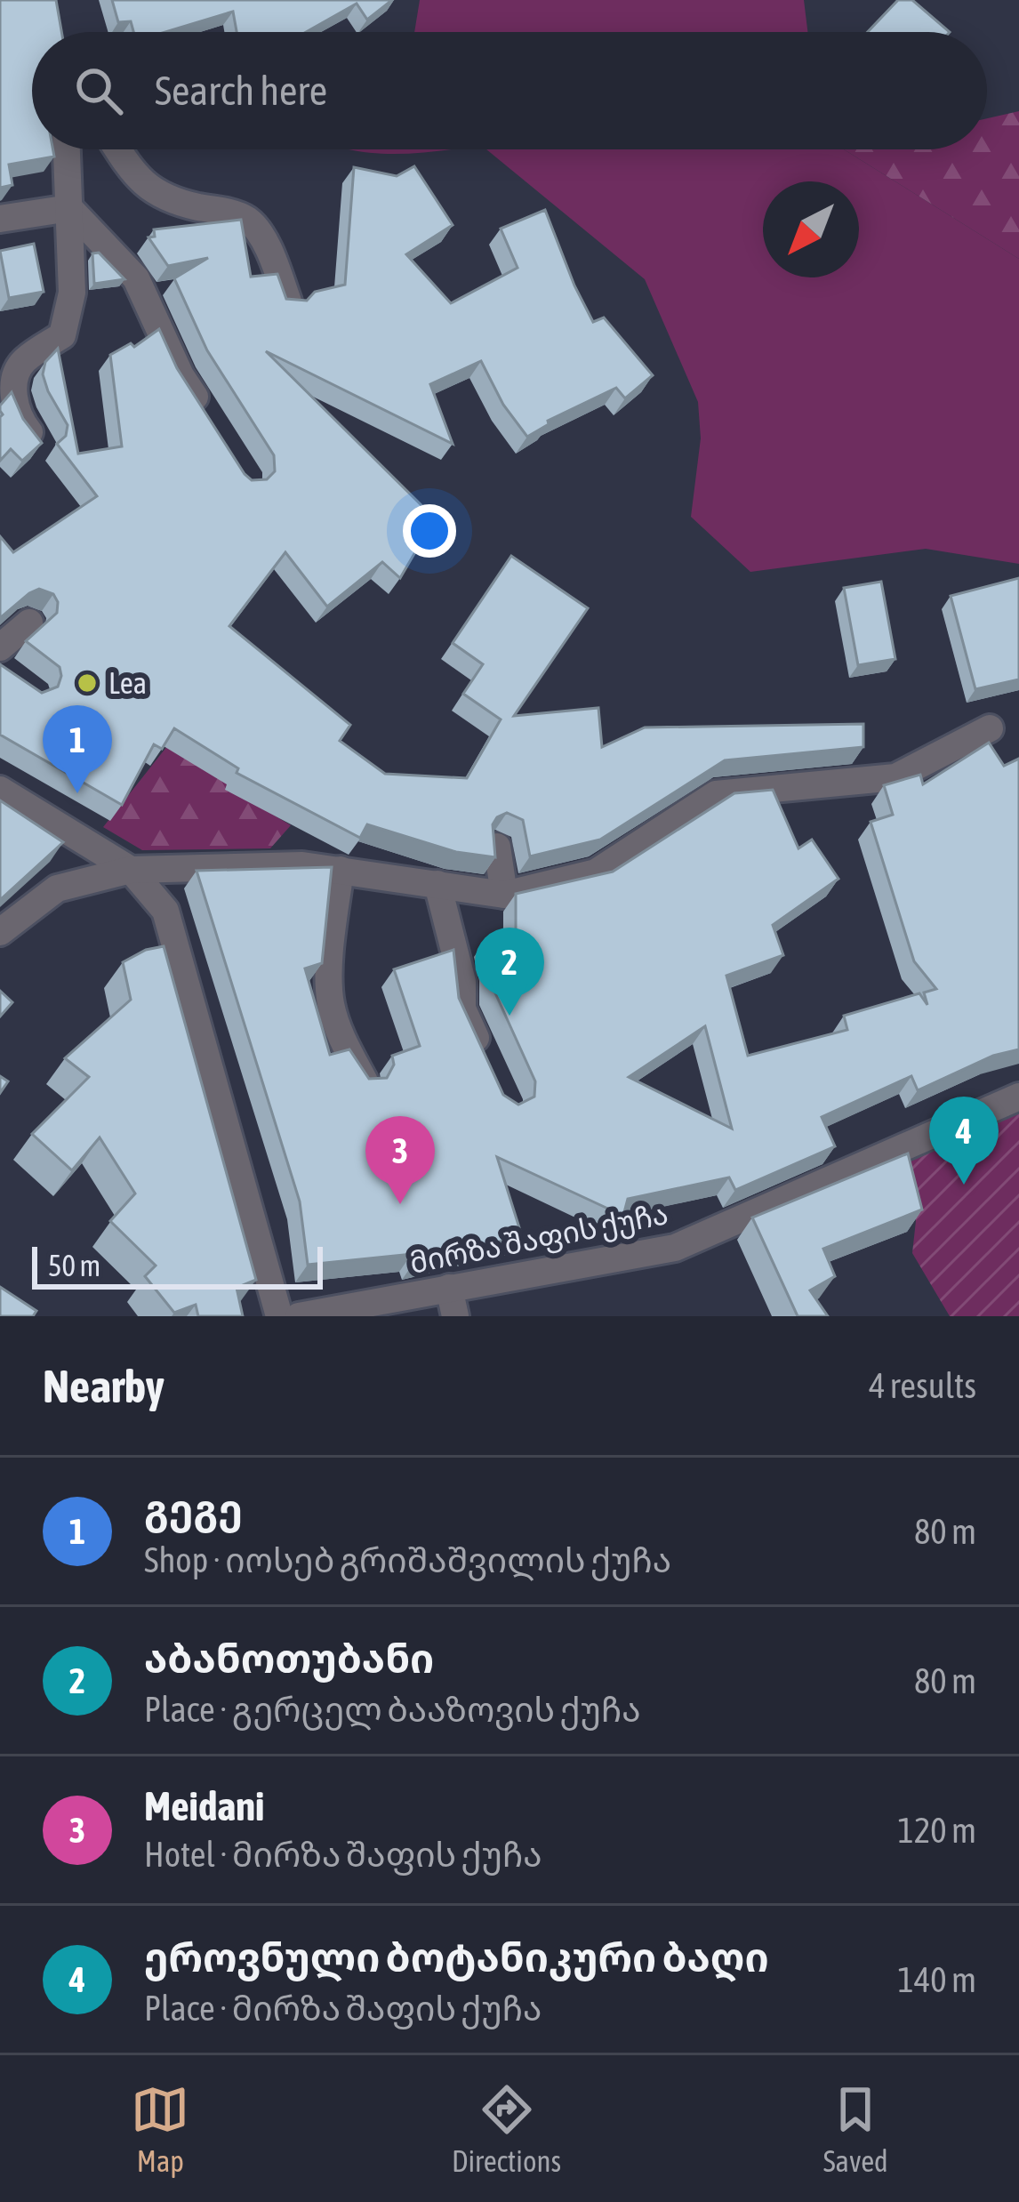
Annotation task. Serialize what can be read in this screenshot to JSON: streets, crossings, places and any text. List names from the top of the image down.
{
  "streets": {
    "street": ["მირზა შაფის ქუჩა"]
  },
  "places": ["Lea"],
  "scale_bar": "50 m",
  "north": "bottom left",
  "page": {
    "search": "Search here",
    "pins": [
      "1",
      "2",
      "4",
      "3"
    ],
    "scale": "50 m",
    "heading": ["Nearby", "4 results"],
    "list": [
      {
        "mark": "1",
        "name": "გეგე",
        "note": "Shop · იოსებ გრიშაშვილის ქუჩა",
        "value": "80 m"
      },
      {
        "mark": "2",
        "name": "აბანოთუბანი",
        "note": "Place · გერცელ ბააზოვის ქუჩა",
        "value": "80 m"
      },
      {
        "mark": "3",
        "name": "Meidani",
        "note": "Hotel · მირზა შაფის ქუჩა",
        "value": "120 m"
      },
      {
        "mark": "4",
        "name": "ეროვნული ბოტანიკური ბაღი",
        "note": "Place · მირზა შაფის ქუჩა",
        "value": "140 m"
      }
    ],
    "nav": ["Map", "Directions", "Saved"]
  }
}
